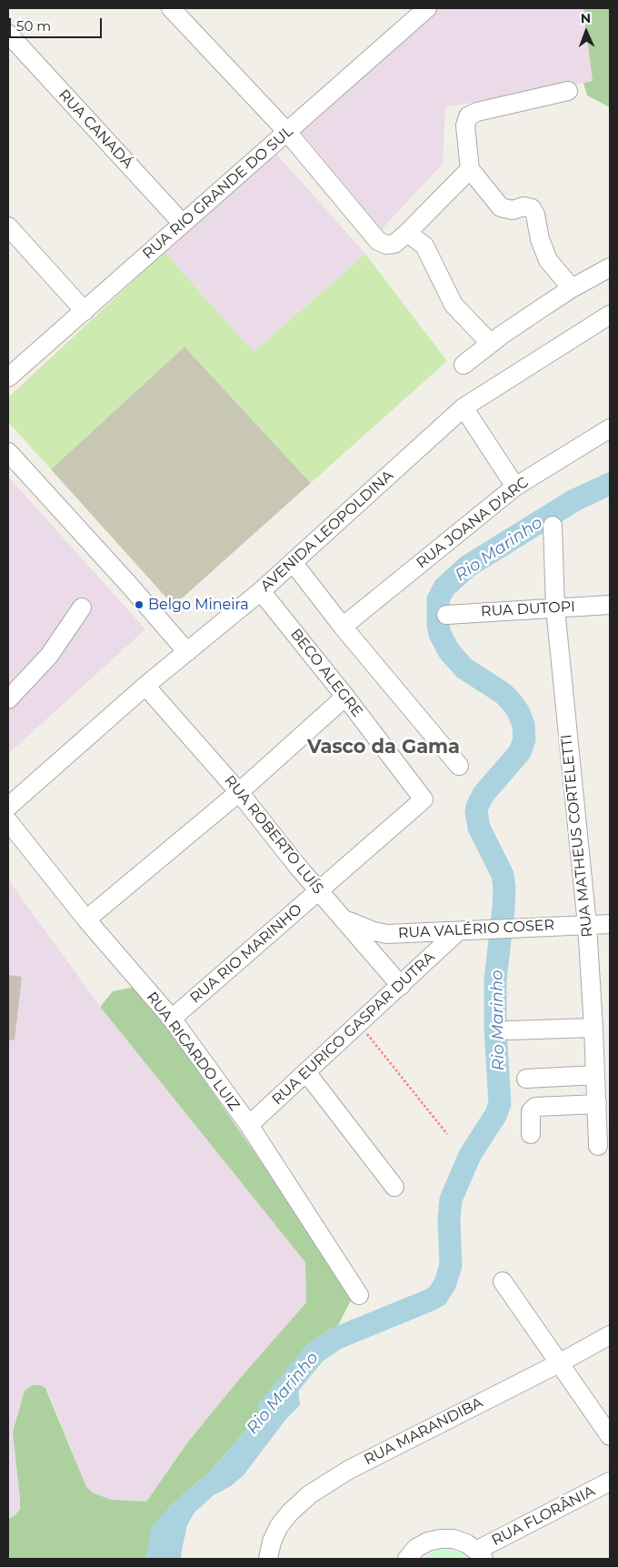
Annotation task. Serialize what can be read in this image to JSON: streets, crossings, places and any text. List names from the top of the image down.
{
  "streets": {
    "street": [
      "RUA CANADÁ",
      "RUA RIO GRANDE DO SUL",
      "RUA JOANA D'ARC",
      "AVENIDA LEOPOLDINA",
      "RUA DUTOPI",
      "BECO ALEGRE",
      "RUA ROBERTO LUÍS",
      "RUA MATHEUS CORTELETTI",
      "RUA VALÉRIO COSER",
      "RUA RIO MARINHO",
      "RUA EURICO GASPAR DUTRA",
      "RUA RICARDO LUIZ",
      "RUA MARANDIBA",
      "RUA FLORÂNIA"
    ]
  },
  "crossings": [
    ["RUA CANADÁ", "RUA RIO GRANDE DO SUL"],
    ["AVENIDA LEOPOLDINA", "BECO ALEGRE"],
    ["AVENIDA LEOPOLDINA", "RUA ROBERTO LUÍS"],
    ["RUA DUTOPI", "RUA MATHEUS CORTELETTI"],
    ["BECO ALEGRE", "RUA RIO MARINHO"],
    ["RUA ROBERTO LUÍS", "RUA VALÉRIO COSER"],
    ["RUA ROBERTO LUÍS", "RUA RIO MARINHO"],
    ["RUA ROBERTO LUÍS", "RUA EURICO GASPAR DUTRA"],
    ["RUA MATHEUS CORTELETTI", "RUA VALÉRIO COSER"],
    ["RUA VALÉRIO COSER", "RUA EURICO GASPAR DUTRA"],
    ["RUA RIO MARINHO", "RUA RICARDO LUIZ"],
    ["RUA EURICO GASPAR DUTRA", "RUA RICARDO LUIZ"]
  ],
  "districts": ["Vasco da Gama"],
  "water": ["Rio Marinho"],
  "places": ["Belgo Mineira"],
  "scale_bar": "50 m",
  "north": "top"
}
